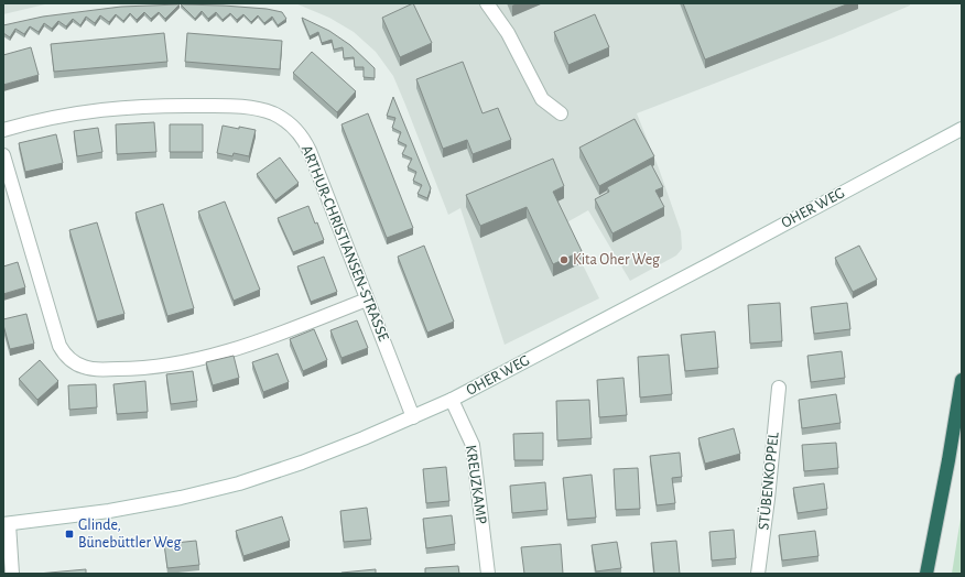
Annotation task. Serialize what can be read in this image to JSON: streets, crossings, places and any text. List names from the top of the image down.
{
  "streets": {
    "street": [
      "OHER WEG",
      "ARTHUR-CHRISTIANSEN-STRASSE",
      "STÜBENKOPPEL",
      "KREUZKAMP"
    ]
  },
  "crossings": [
    ["OHER WEG", "ARTHUR-CHRISTIANSEN-STRASSE"],
    ["OHER WEG", "KREUZKAMP"]
  ],
  "places": {
    "other": ["Kita Oher Weg"],
    "transit": ["Glinde, Bünebüttler Weg"]
  }
}
